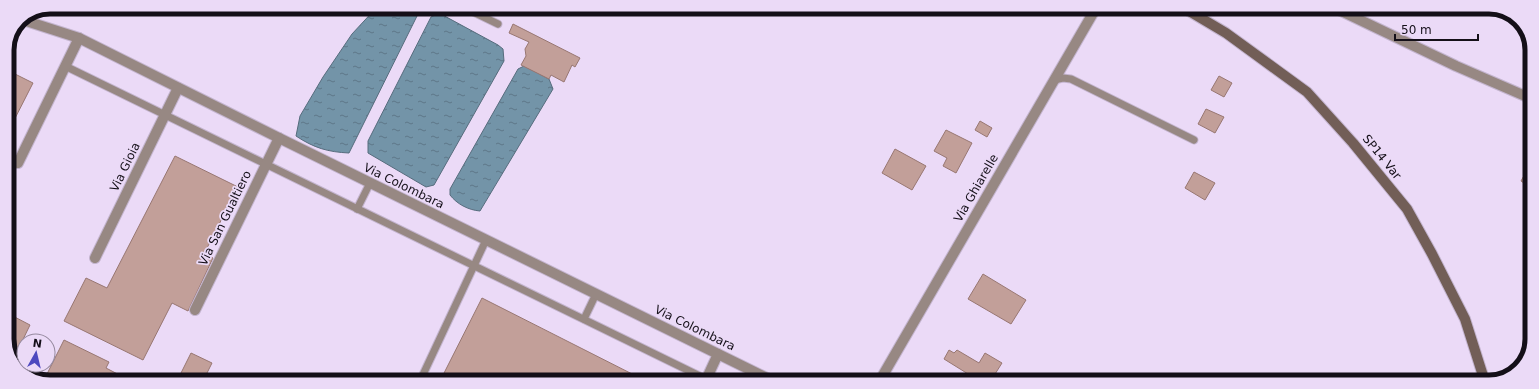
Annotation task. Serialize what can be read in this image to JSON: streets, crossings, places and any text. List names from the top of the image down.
{
  "streets": {
    "main road": ["SP14 Var"],
    "street": [
      "Via Gioia",
      "Via Colombara",
      "Via Ghiarelle",
      "Via San Gualtiero"
    ]
  },
  "crossings": [
    ["Via Gioia", "Via Colombara"],
    ["Via Colombara", "Via San Gualtiero"]
  ],
  "scale_bar": "50 m",
  "north": "top"
}
